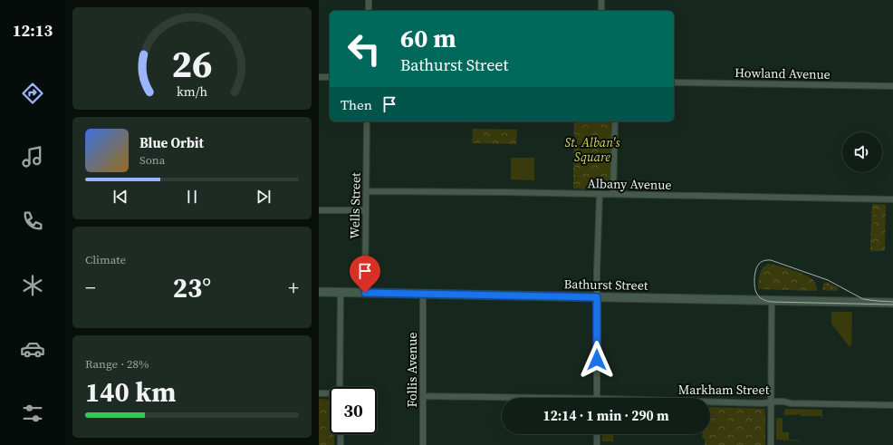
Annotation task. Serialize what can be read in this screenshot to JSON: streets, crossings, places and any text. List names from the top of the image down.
{
  "streets": {
    "main road": ["Bathurst Street"],
    "street": [
      "Howland Avenue",
      "Albany Avenue",
      "Wells Street",
      "Follis Avenue",
      "Markham Street"
    ]
  },
  "crossings": [
    ["Albany Avenue", "Wells Street"],
    ["Wells Street", "Bathurst Street"],
    ["Bathurst Street", "Follis Avenue"],
    ["Follis Avenue", "Markham Street"]
  ],
  "parks": ["St. Alban's Square"],
  "page": {
    "tabs": "12:13",
    "turn": ["60 m", "Bathurst Street"],
    "then": "Then",
    "song": ["Blue Orbit", "Sona"],
    "tile": [
      "Climate",
      ["Range · 28%", "140 km"]
    ],
    "heat": ["−", "23°", "+"],
    "limit": "30",
    "trip": "12:14 · 1 min · 290 m",
    "gauge": ["26", "km/h"]
  }
}
